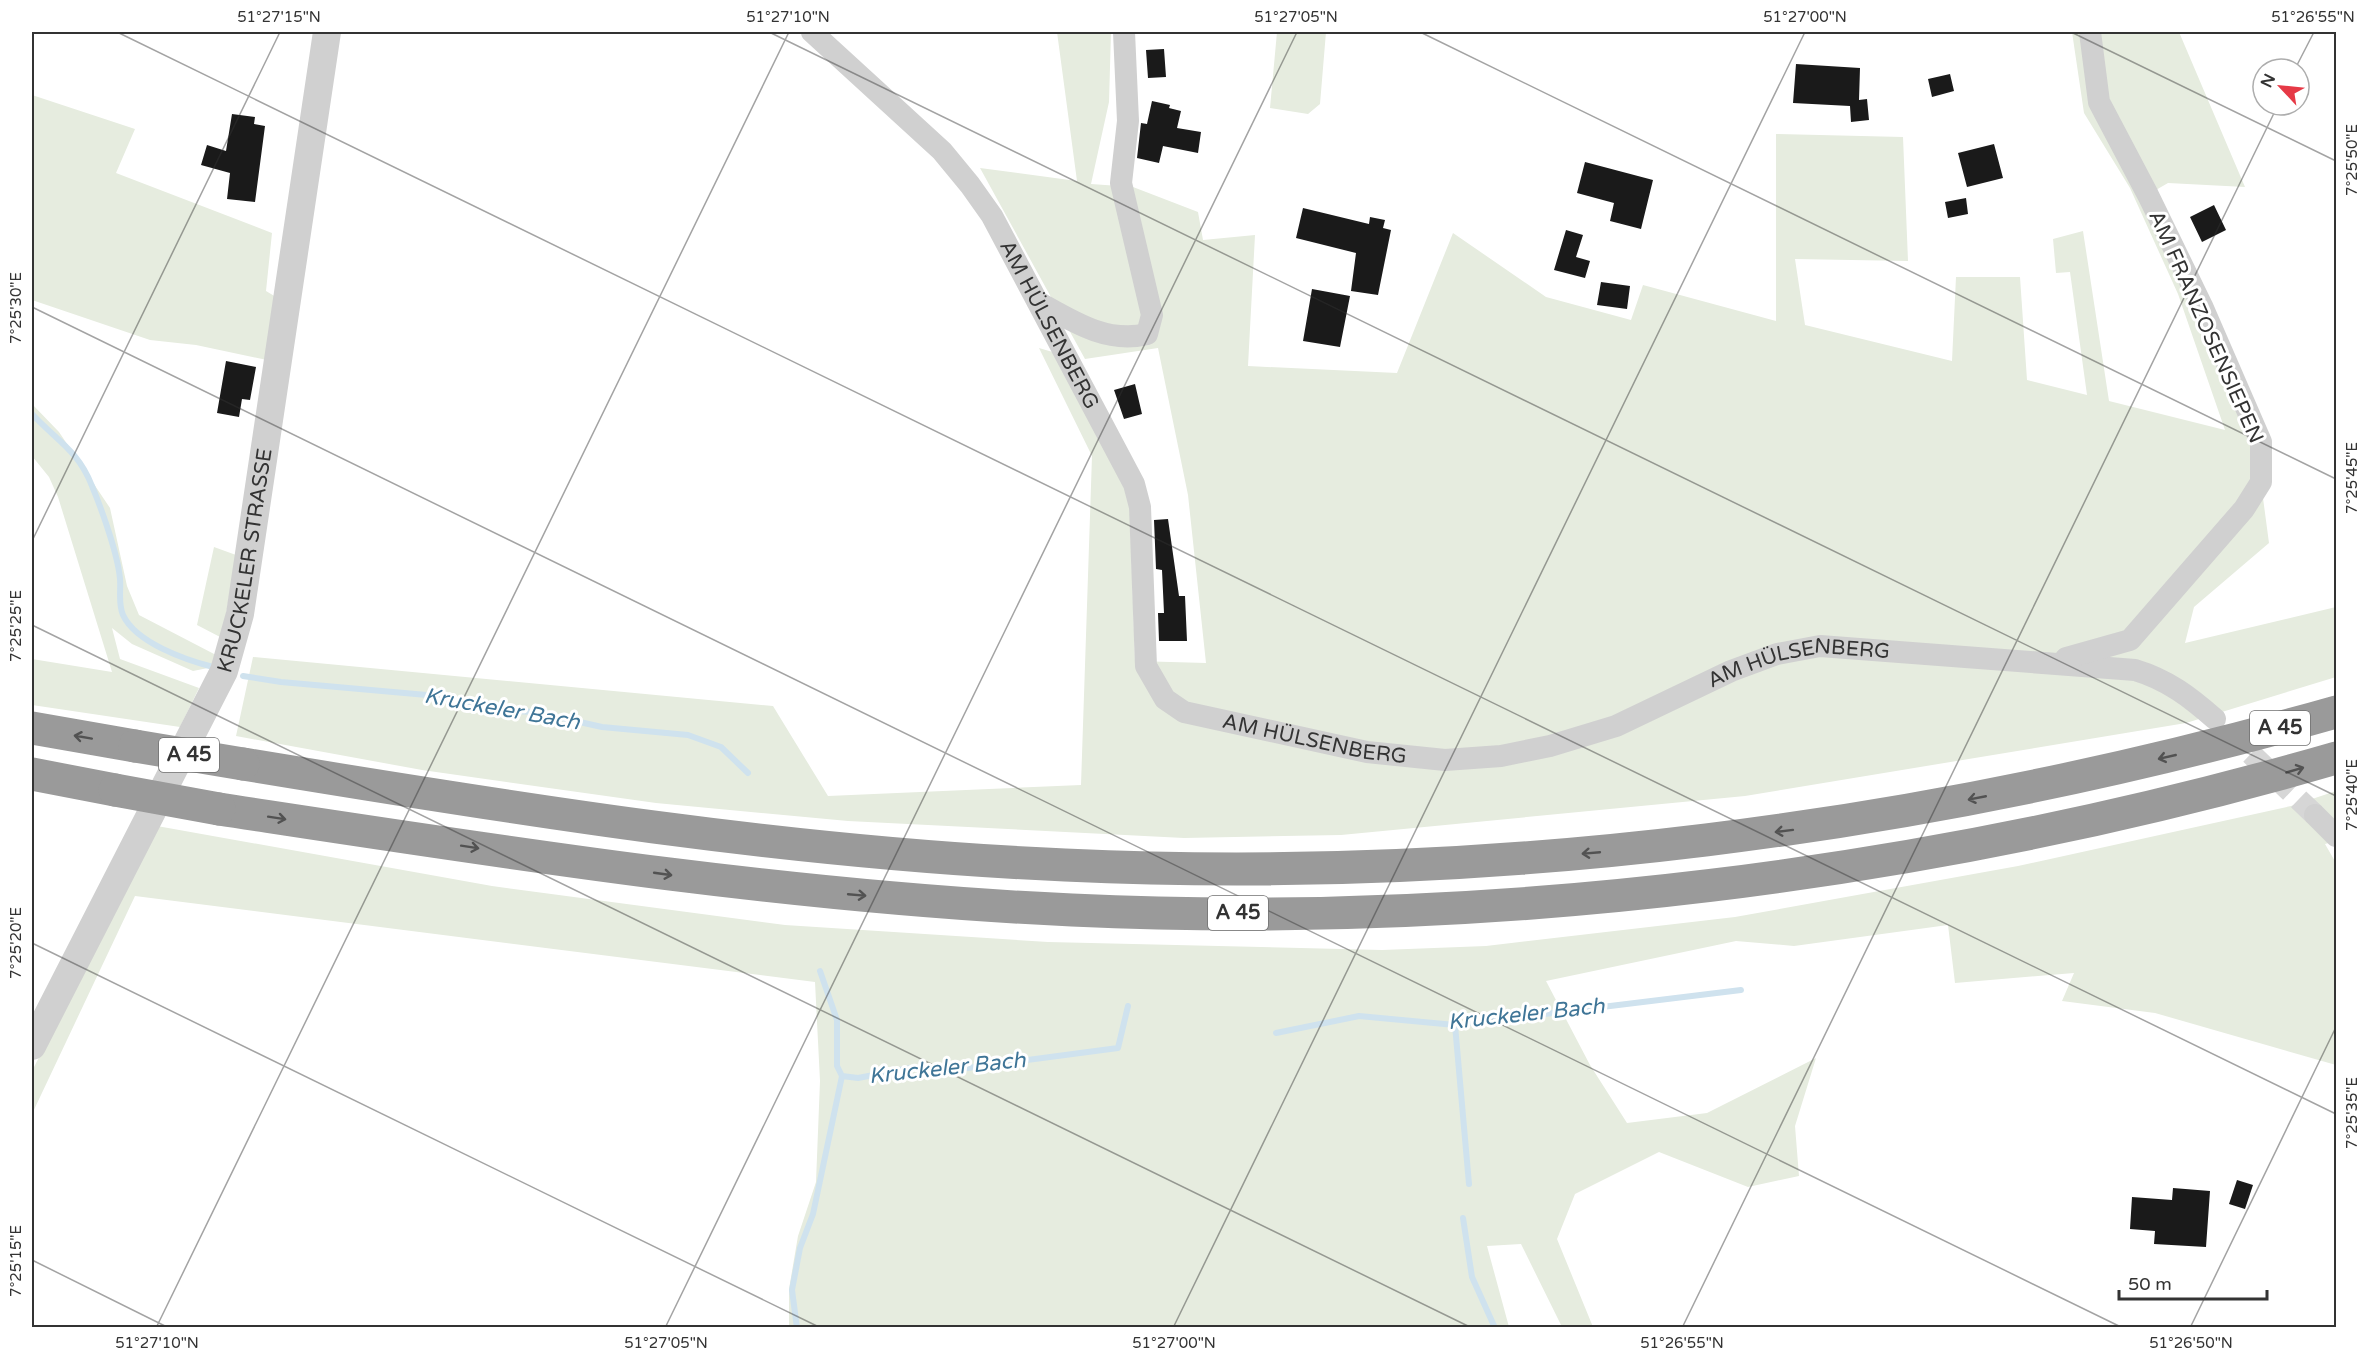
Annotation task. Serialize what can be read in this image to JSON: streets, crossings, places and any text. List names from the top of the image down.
{
  "streets": {
    "highway": ["A 45"],
    "street": ["AM HÜLSENBERG", "AM FRANZOSENSIEPEN", "KRUCKELER STRASSE"]
  },
  "crossings": [
    ["AM HÜLSENBERG", "AM FRANZOSENSIEPEN"]
  ],
  "water": ["Kruckeler Bach"],
  "scale_bar": "50 m",
  "north": "top left",
  "coordinates": [
    "51°27'15\"N",
    "51°27'10\"N",
    "51°27'05\"N",
    "51°27'00\"N",
    "51°26'55\"N",
    "7°25'50\"E",
    "7°25'30\"E",
    "7°25'45\"E",
    "7°25'25\"E",
    "7°25'40\"E",
    "7°25'20\"E",
    "7°25'35\"E",
    "7°25'15\"E",
    "51°26'50\"N"
  ]
}
